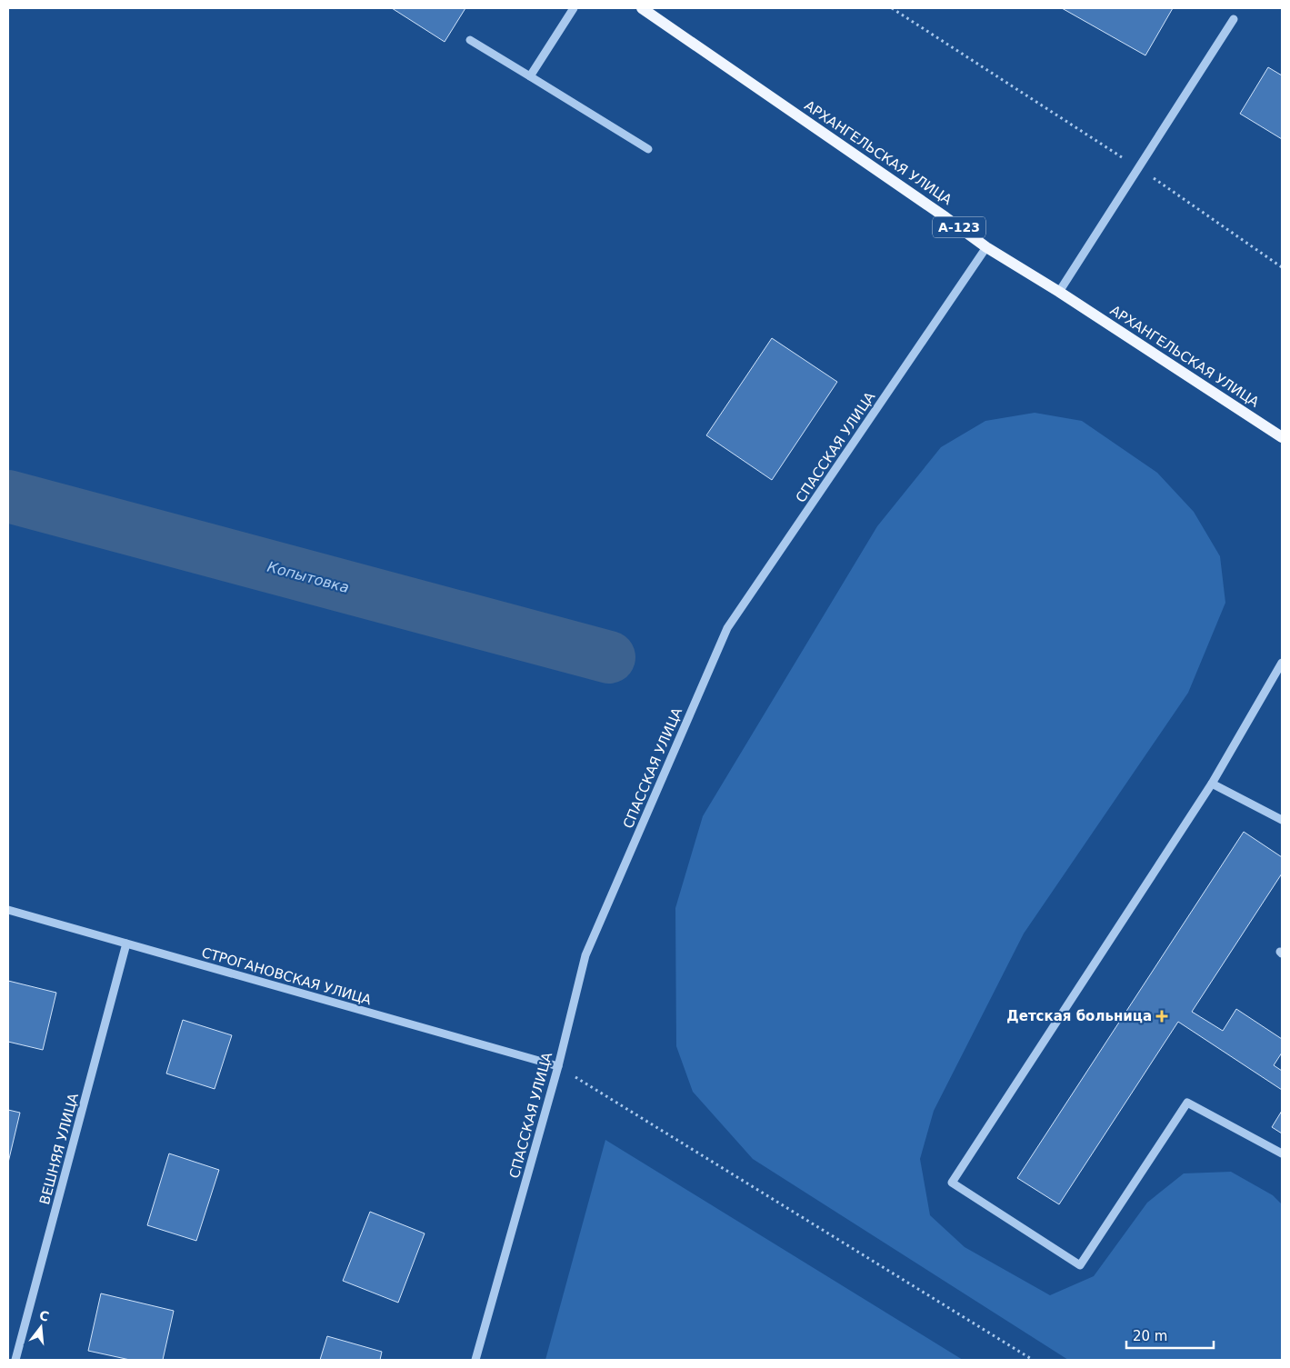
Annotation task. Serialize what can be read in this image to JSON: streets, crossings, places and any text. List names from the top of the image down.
{
  "streets": {
    "main road": ["АРХАНГЕЛЬСКАЯ УЛИЦА", "А-123"],
    "street": ["СПАССКАЯ УЛИЦА", "СТРОГАНОВСКАЯ УЛИЦА", "ВЕШНЯЯ УЛИЦА"]
  },
  "crossings": [
    ["АРХАНГЕЛЬСКАЯ УЛИЦА", "СПАССКАЯ УЛИЦА"],
    ["СПАССКАЯ УЛИЦА", "СТРОГАНОВСКАЯ УЛИЦА"],
    ["СТРОГАНОВСКАЯ УЛИЦА", "ВЕШНЯЯ УЛИЦА"]
  ],
  "water": ["Копытовка"],
  "places": {
    "health": ["Детская больница"]
  },
  "scale_bar": "20 m",
  "north": "top"
}
